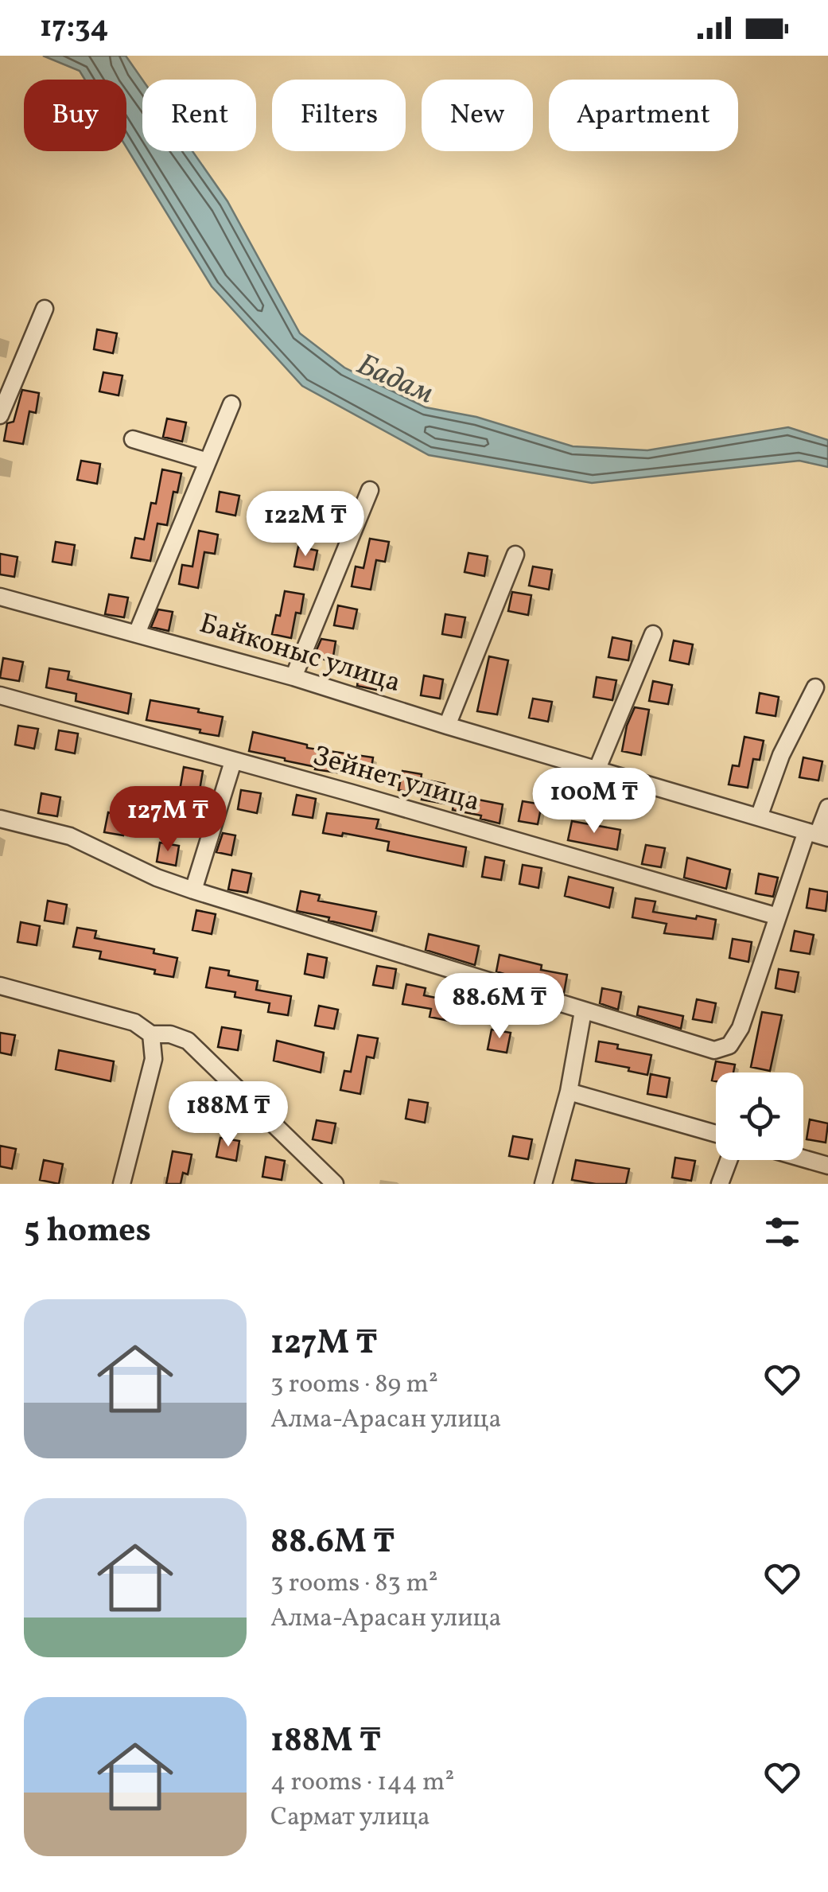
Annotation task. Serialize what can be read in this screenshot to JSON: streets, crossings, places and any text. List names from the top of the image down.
{
  "streets": {
    "street": ["Байконыс улица", "Зейнет улица"]
  },
  "water": ["Бадам"],
  "page": {
    "status": "17:34",
    "chip": [
      "Buy",
      "Rent",
      "Filters",
      "New",
      "Apartment"
    ],
    "price": [
      "122M ₸",
      "100M ₸",
      "127M ₸",
      "88.6M ₸",
      "188M ₸"
    ],
    "heading": "5 homes",
    "list": [
      {
        "name": "127M ₸",
        "note": "3 rooms · 89 m² · Алма-Арасан улица"
      },
      {
        "name": "88.6M ₸",
        "note": "3 rooms · 83 m² · Алма-Арасан улица"
      },
      {
        "name": "188M ₸",
        "note": "4 rooms · 144 m² · Сармат улица"
      }
    ]
  }
}
